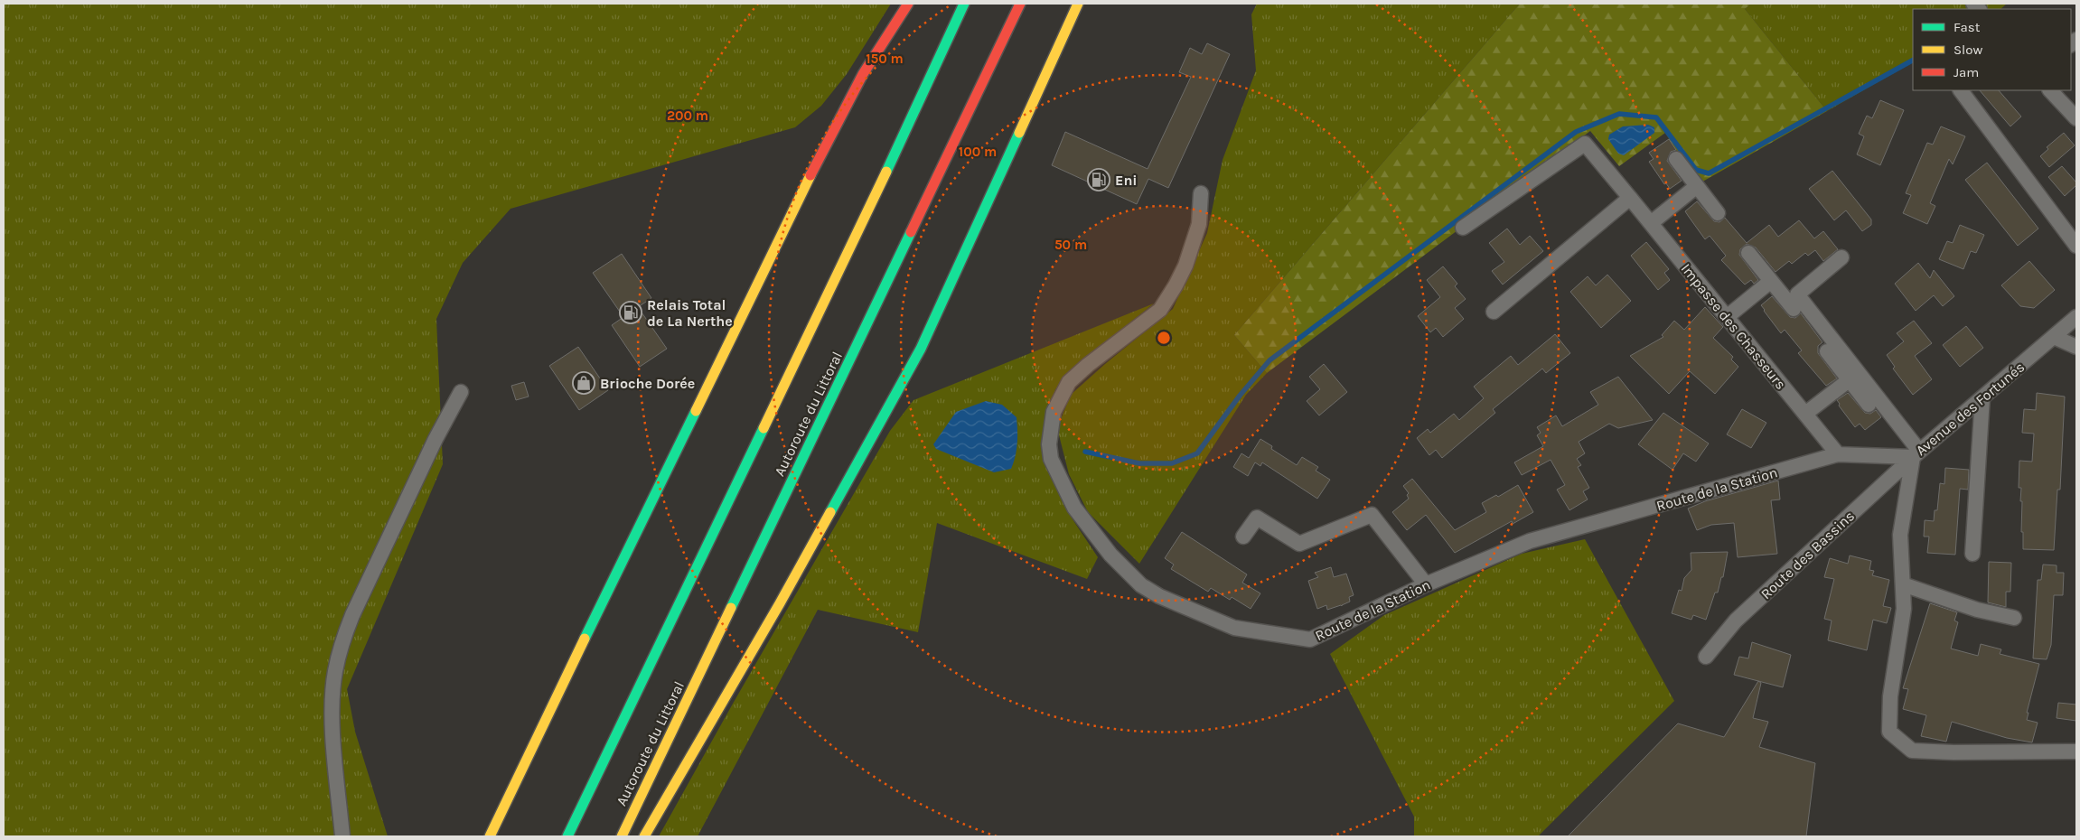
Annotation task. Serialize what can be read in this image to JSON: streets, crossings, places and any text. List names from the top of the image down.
{
  "streets": {
    "highway": ["Autoroute du Littoral"],
    "street": [
      "Impasse des Chasseurs",
      "Avenue des Fortunés",
      "Route de la Station",
      "Route des Bassins"
    ]
  },
  "crossings": [
    ["Impasse des Chasseurs", "Route de la Station"],
    ["Avenue des Fortunés", "Route de la Station"],
    ["Avenue des Fortunés", "Route des Bassins"],
    ["Route de la Station", "Route des Bassins"]
  ],
  "places": {
    "fuel station": ["Eni", "Relais Total de La Nerthe"],
    "shop": ["Brioche Dorée"]
  },
  "legend": ["Fast", "Slow", "Jam"],
  "rings": [
    "150 m",
    "200 m",
    "100 m",
    "50 m"
  ]
}
